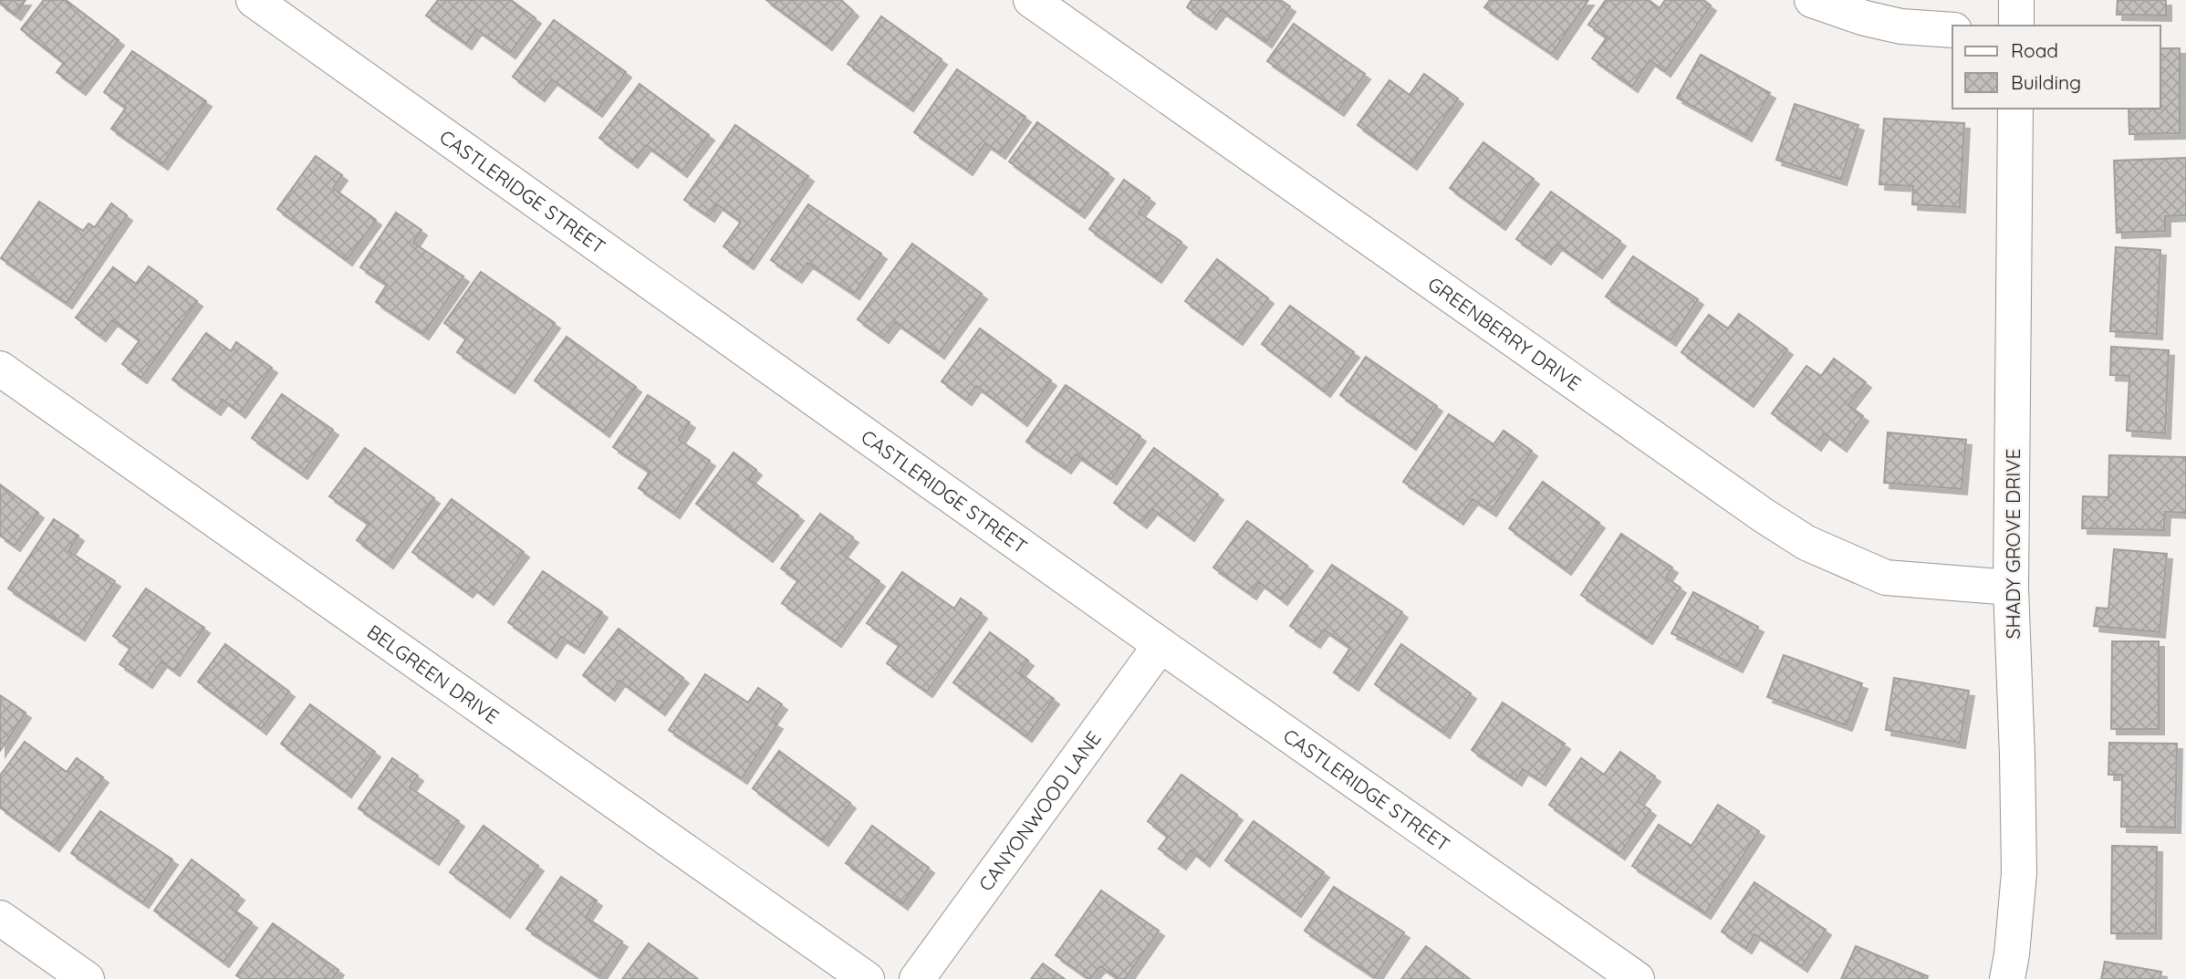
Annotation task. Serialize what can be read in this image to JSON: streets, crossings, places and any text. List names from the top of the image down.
{
  "streets": {
    "street": [
      "CASTLERIDGE STREET",
      "GREENBERRY DRIVE",
      "SHADY GROVE DRIVE",
      "BELGREEN DRIVE",
      "CANYONWOOD LANE"
    ]
  },
  "crossings": [
    ["CASTLERIDGE STREET", "CANYONWOOD LANE"],
    ["GREENBERRY DRIVE", "SHADY GROVE DRIVE"]
  ],
  "legend": ["Road", "Building"]
}
